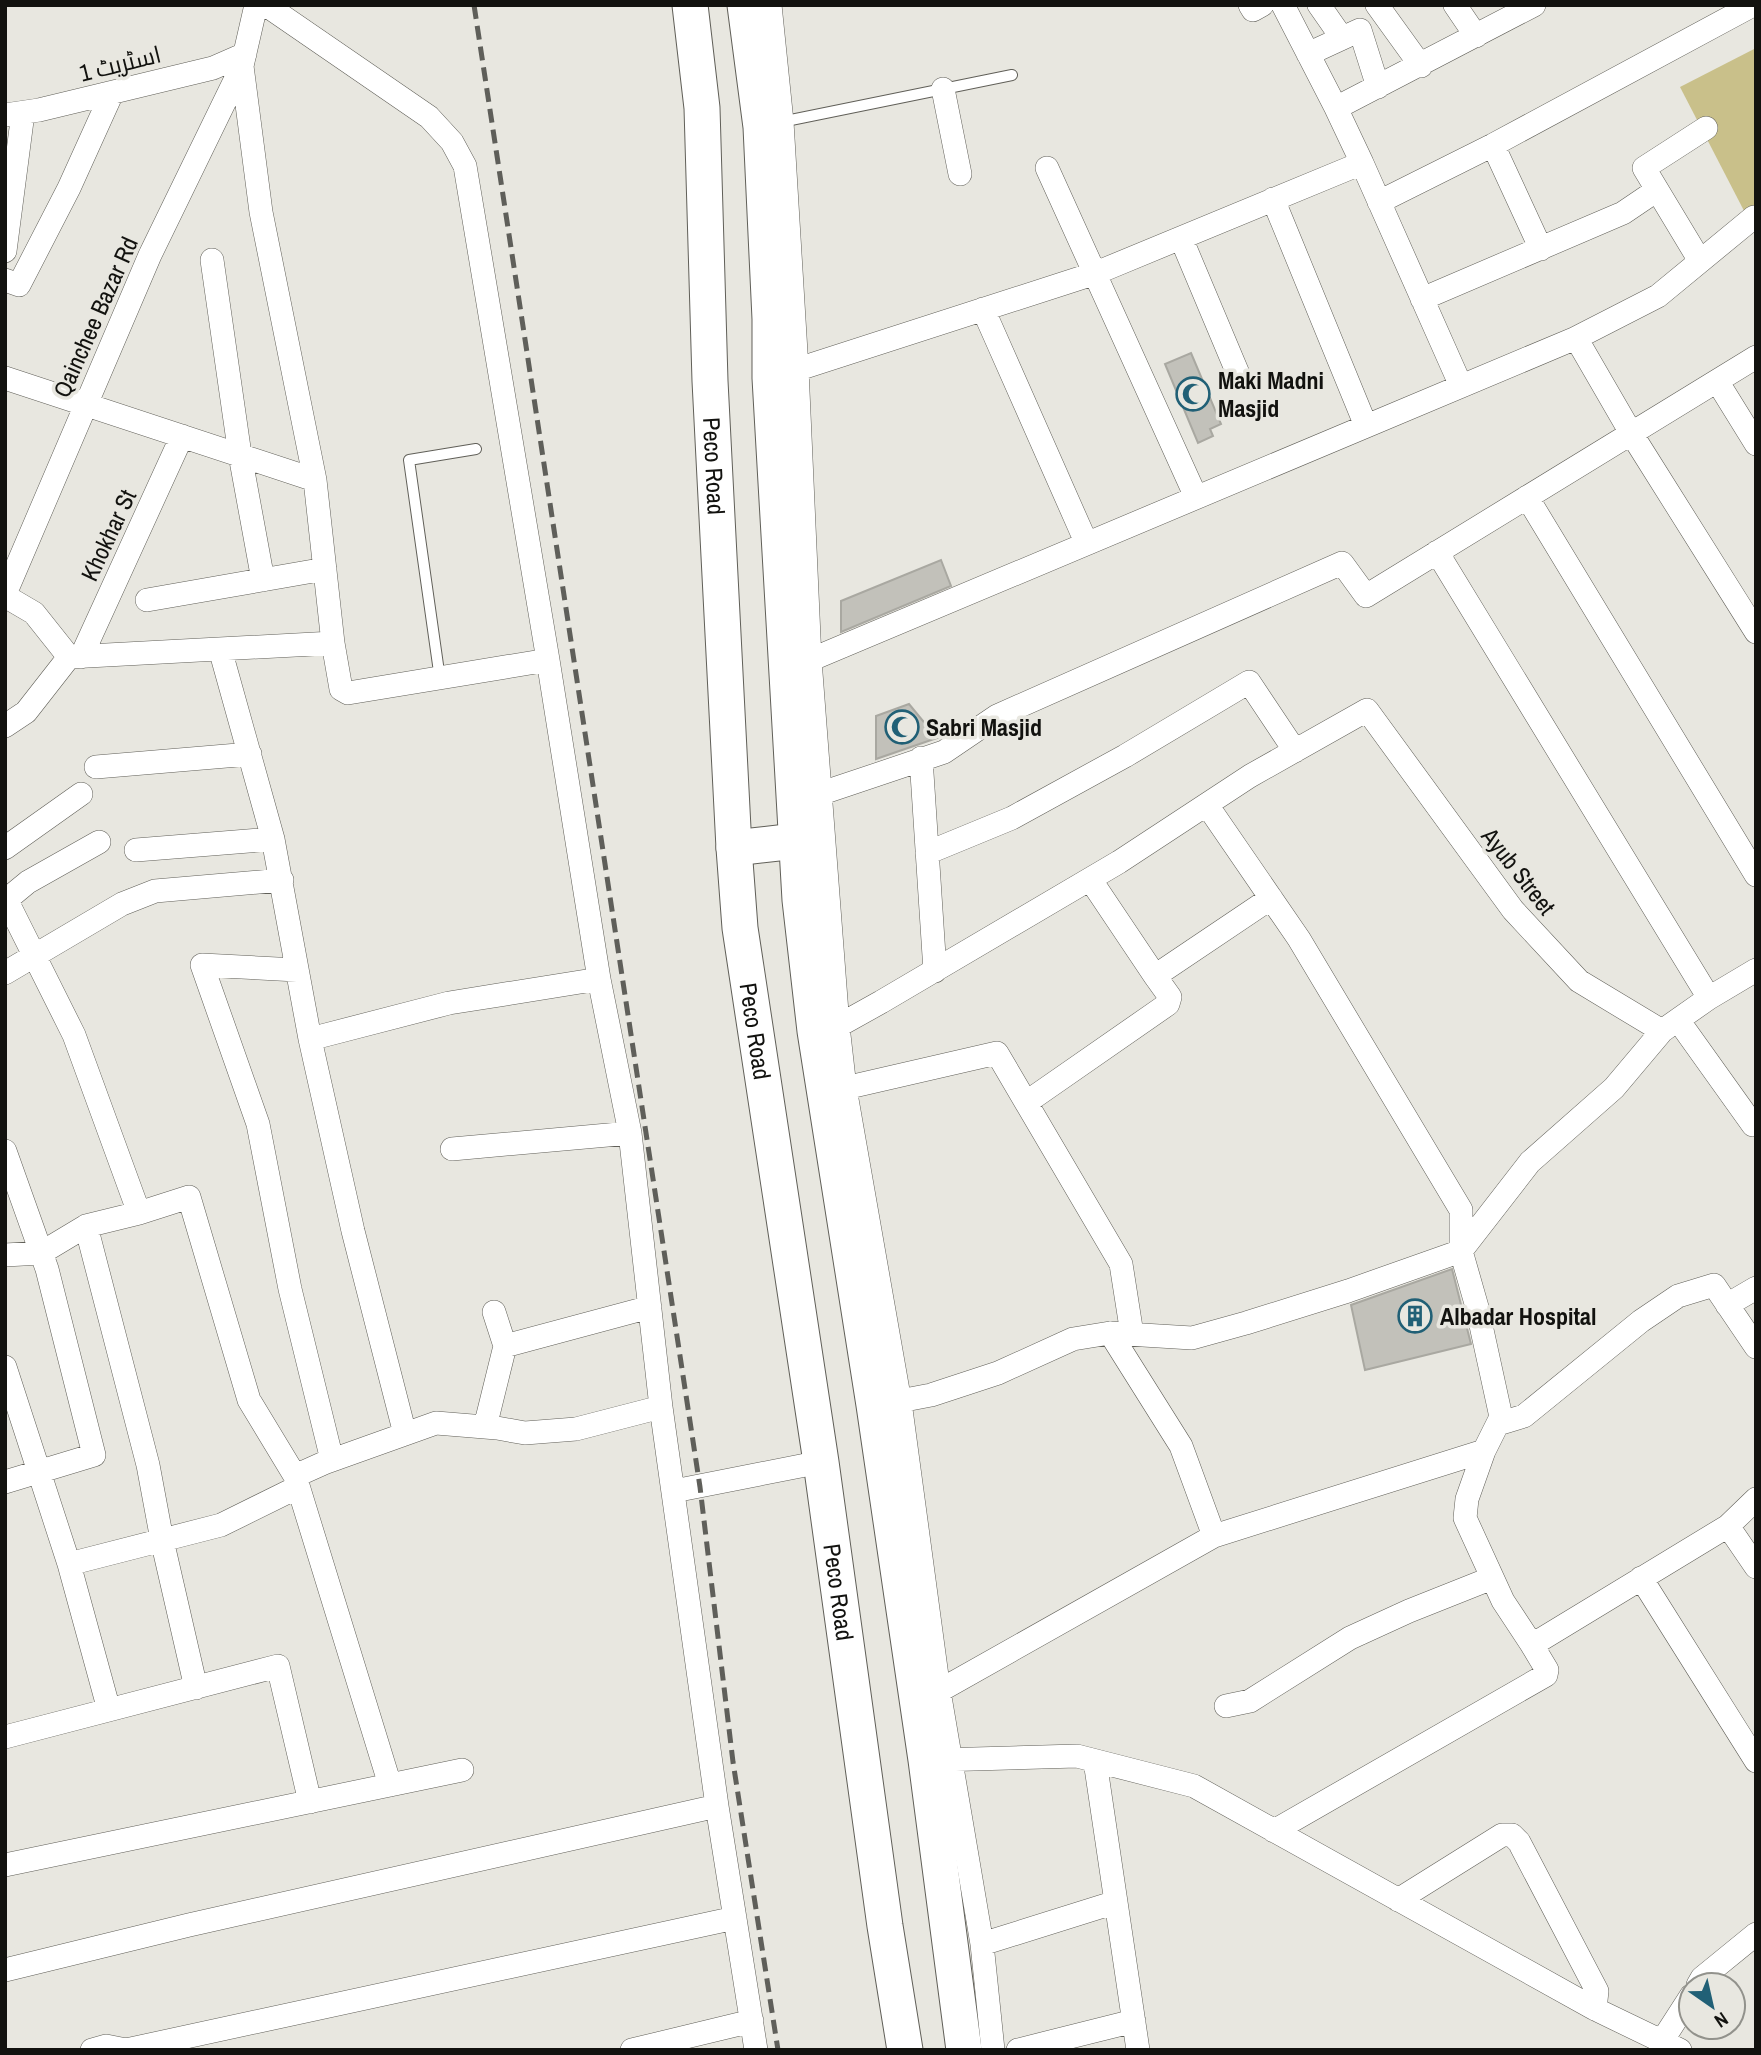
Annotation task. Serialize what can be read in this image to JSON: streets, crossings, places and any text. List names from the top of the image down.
{
  "streets": {
    "main road": ["Peco Road"],
    "street": [
      "اسٹریٹ 1",
      "Qainchee Bazar Rd",
      "Khokhar St",
      "Ayub Street"
    ]
  },
  "crossings": [
    ["اسٹریٹ 1", "Qainchee Bazar Rd"]
  ],
  "places": {
    "mosque": ["Maki Madni Masjid", "Sabri Masjid"],
    "building": ["Albadar Hospital"]
  },
  "north": "bottom right"
}
